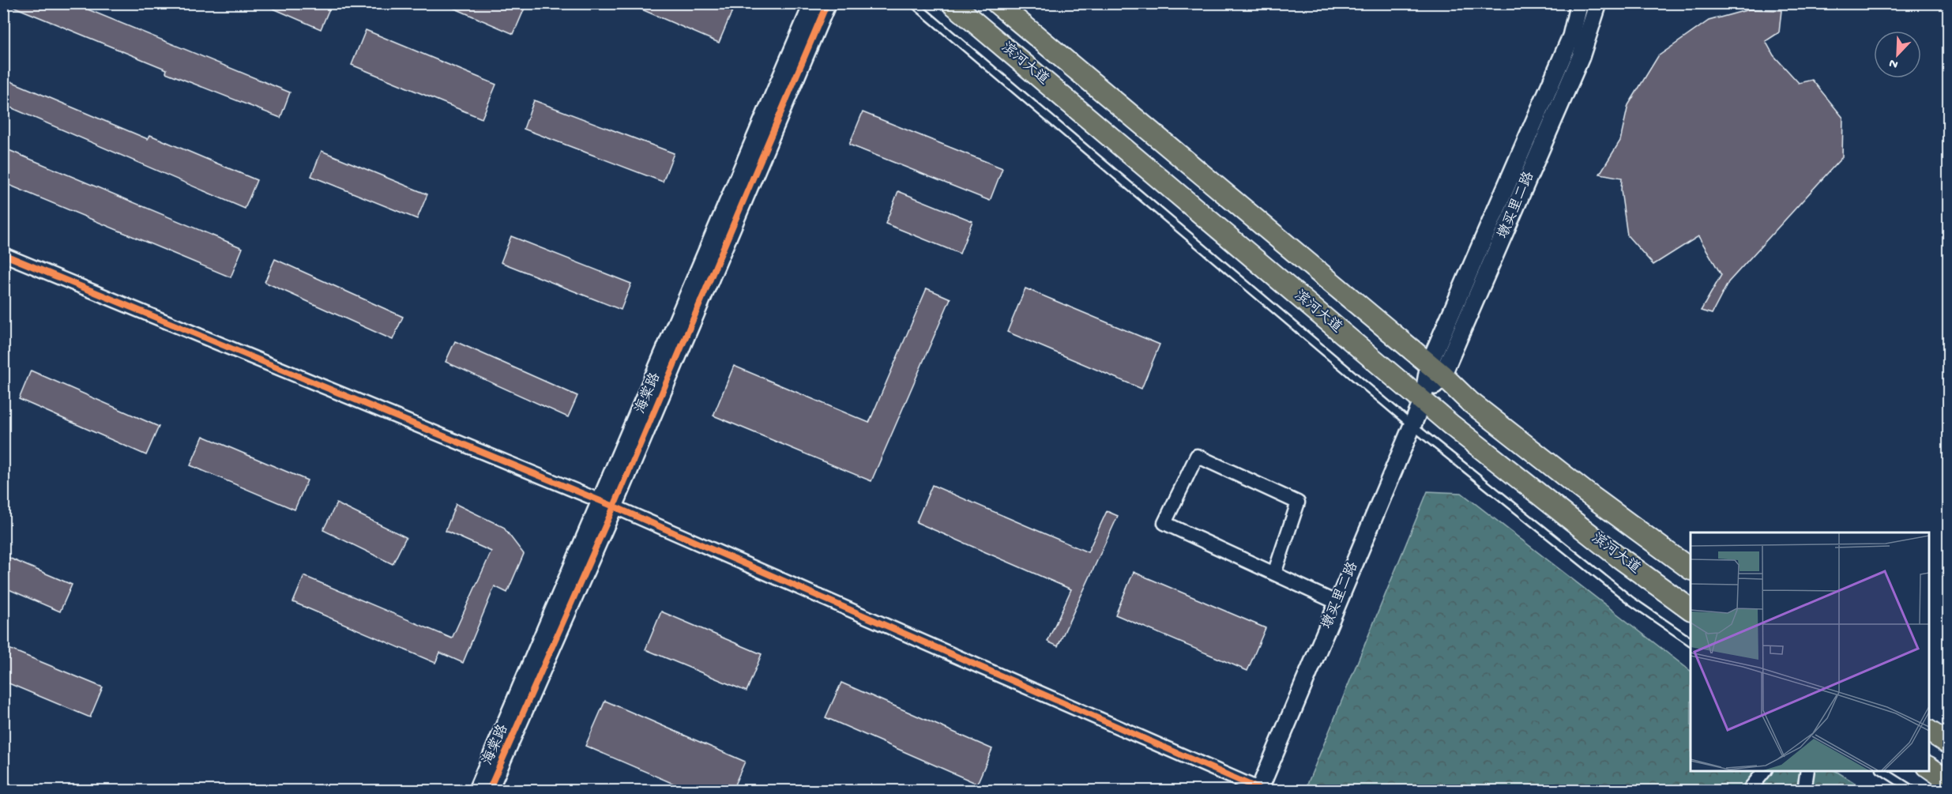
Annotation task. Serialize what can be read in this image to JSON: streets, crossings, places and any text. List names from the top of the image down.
{
  "streets": {
    "main road": ["滨河大道"],
    "street": ["墩买里二路", "海棠路"]
  },
  "crossings": [
    ["滨河大道", "墩买里二路"]
  ],
  "north": "bottom left"
}
